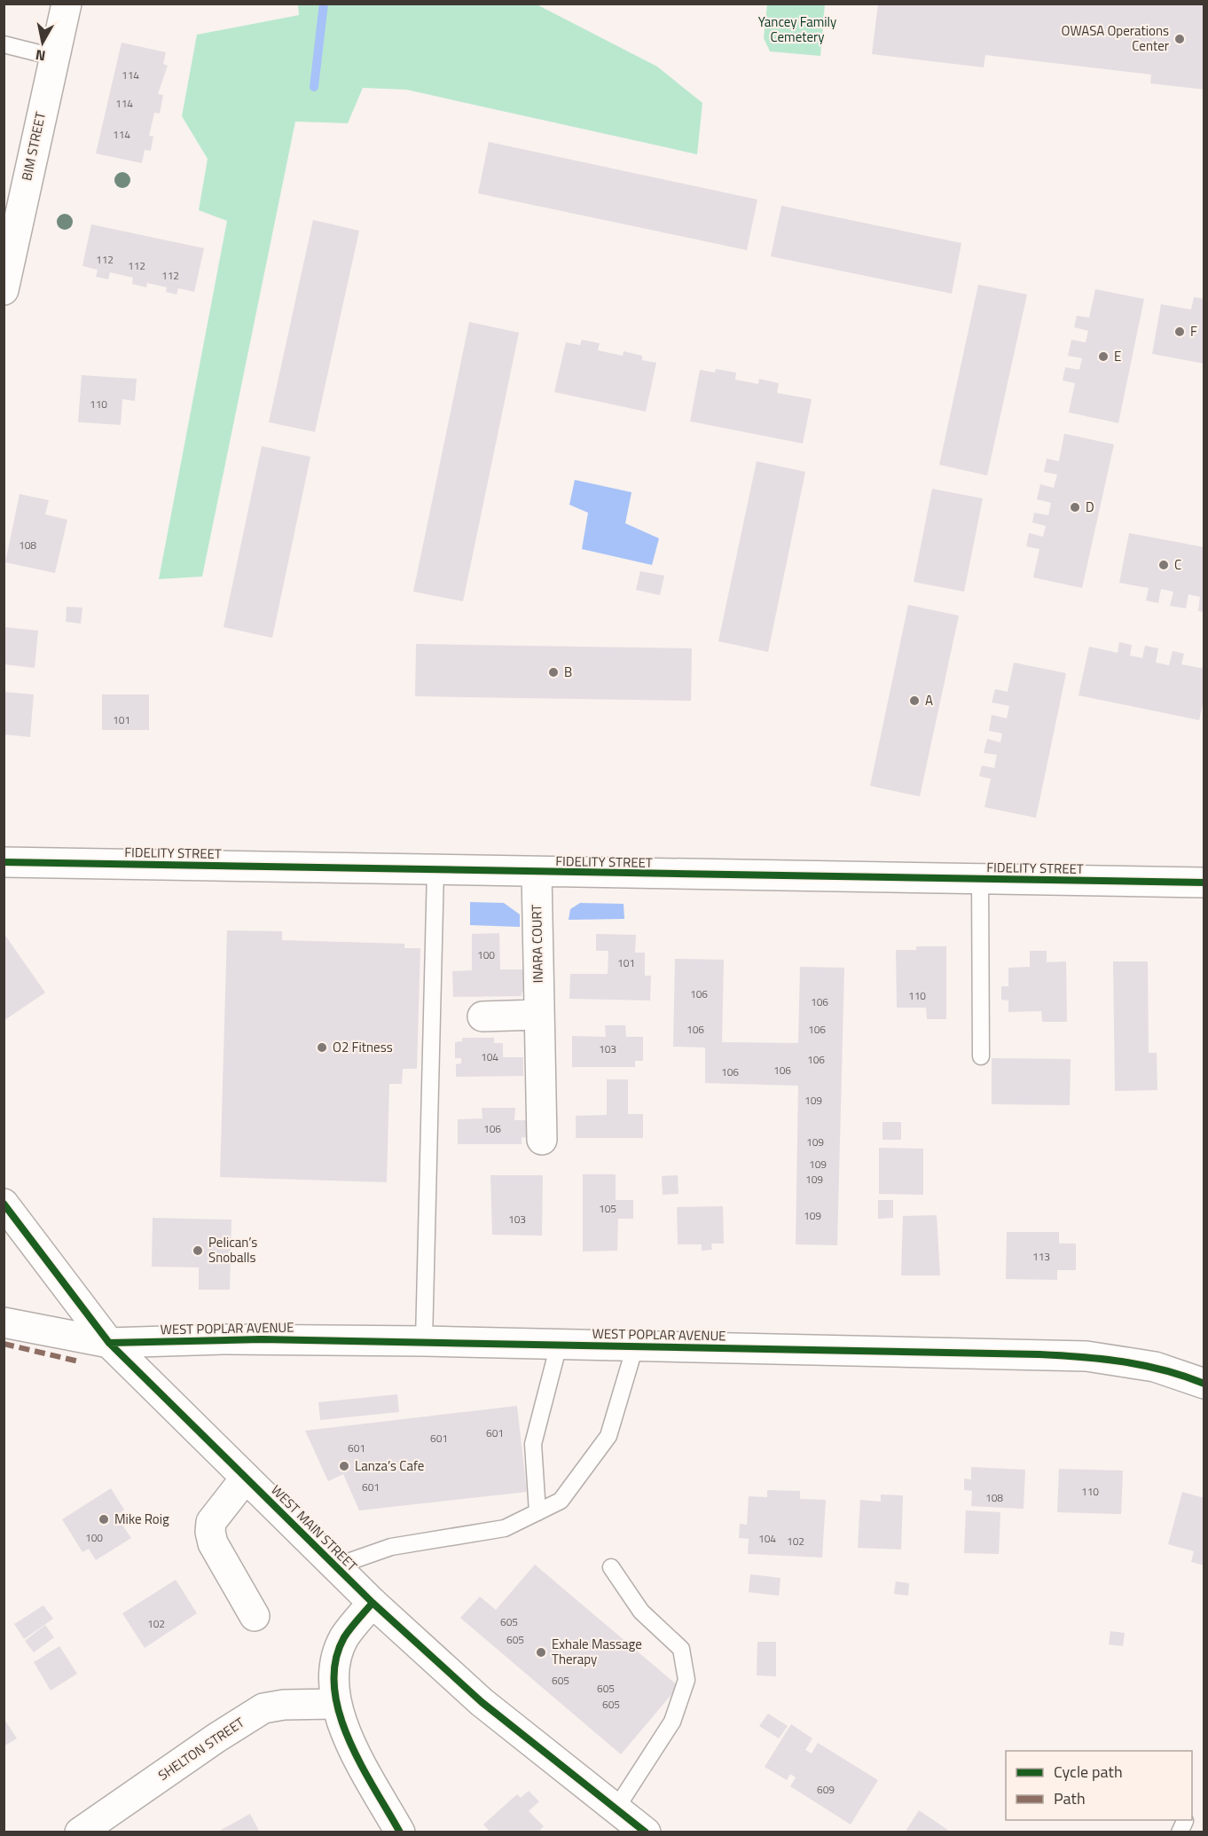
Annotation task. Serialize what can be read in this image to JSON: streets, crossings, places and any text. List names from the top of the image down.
{
  "streets": {
    "street": [
      "BIM STREET",
      "FIDELITY STREET",
      "INARA COURT",
      "WEST POPLAR AVENUE",
      "WEST MAIN STREET",
      "SHELTON STREET"
    ]
  },
  "crossings": [
    ["FIDELITY STREET", "INARA COURT"],
    ["WEST POPLAR AVENUE", "WEST MAIN STREET"]
  ],
  "parks": ["Yancey Family Cemetery"],
  "places": [
    "OWASA Operations Center",
    "F",
    "E",
    "D",
    "C",
    "B",
    "A",
    "O2 Fitness",
    "Pelican’s Snoballs",
    "Lanza’s Cafe",
    "Mike Roig",
    "Exhale Massage Therapy"
  ],
  "house_numbers": [
    "114",
    "114",
    "114",
    "112",
    "112",
    "112",
    "110",
    "108",
    "101",
    "100",
    "101",
    "106",
    "110",
    "106",
    "106",
    "106",
    "103",
    "104",
    "106",
    "106",
    "106",
    "109",
    "106",
    "109",
    "109",
    "109",
    "105",
    "109",
    "103",
    "113",
    "601",
    "601",
    "601",
    "601",
    "110",
    "108",
    "100",
    "104",
    "102",
    "605",
    "102",
    "605",
    "605",
    "605",
    "605",
    "609"
  ],
  "legend": ["Cycle path", "Path"],
  "north": "bottom"
}
